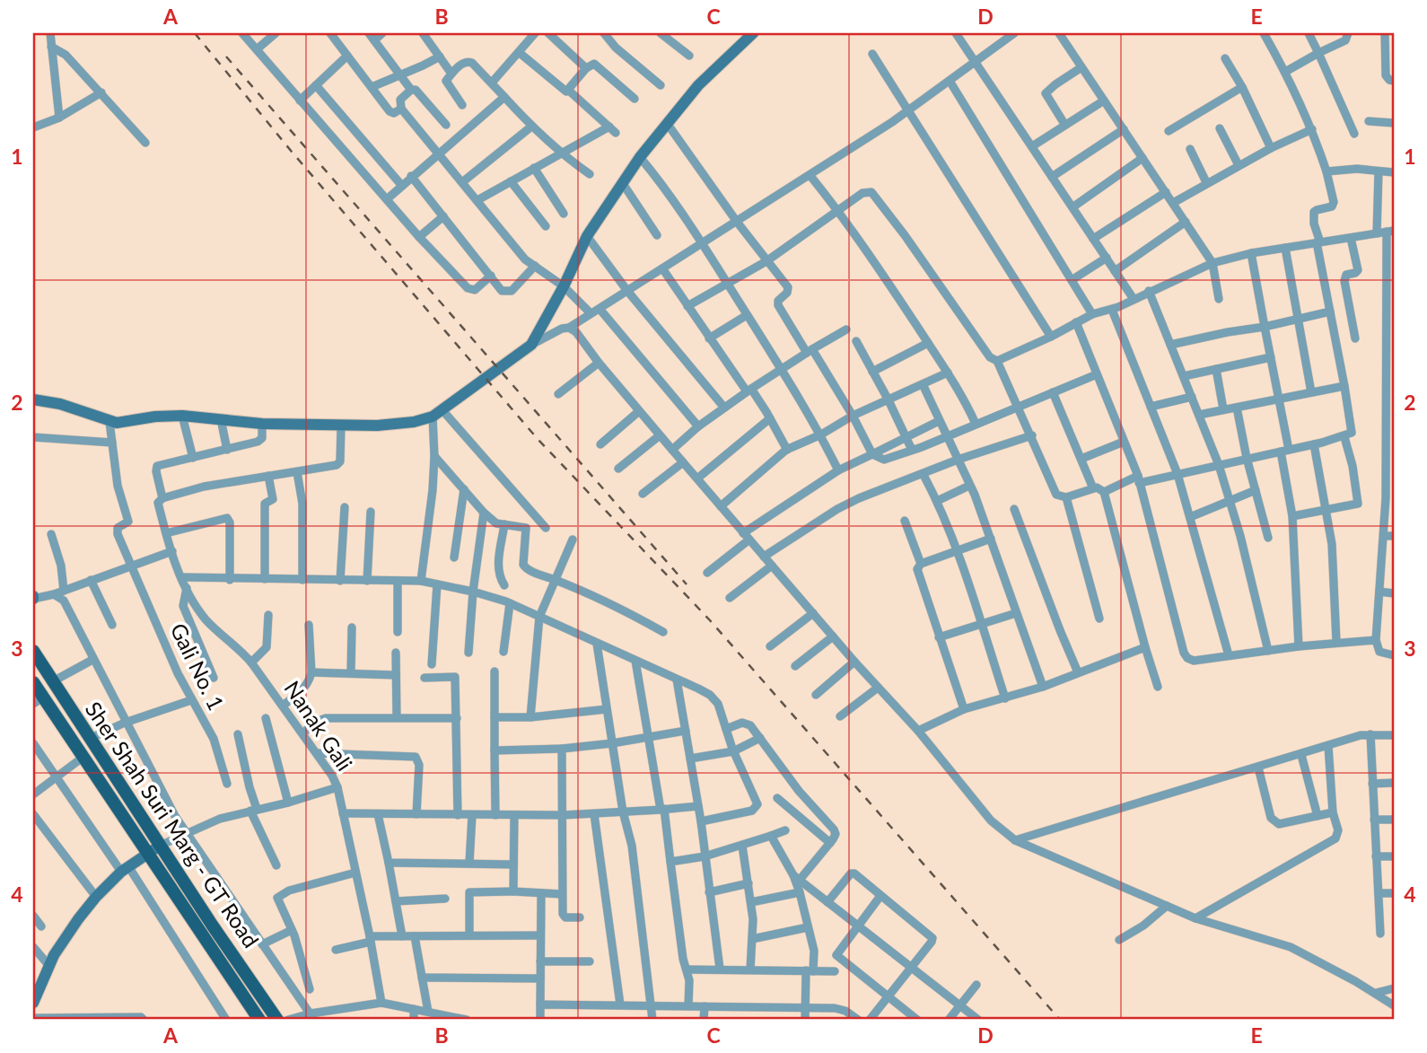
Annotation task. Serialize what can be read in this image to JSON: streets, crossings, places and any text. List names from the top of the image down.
{
  "streets": {
    "main road": ["Sher Shah Suri Marg - GT Road"],
    "street": ["Gali No. 1", "Nanak Gali"]
  },
  "grid": {
    "columns": [
      "A",
      "B",
      "C",
      "D",
      "E"
    ],
    "rows": [
      "1",
      "2",
      "3",
      "4"
    ]
  }
}
